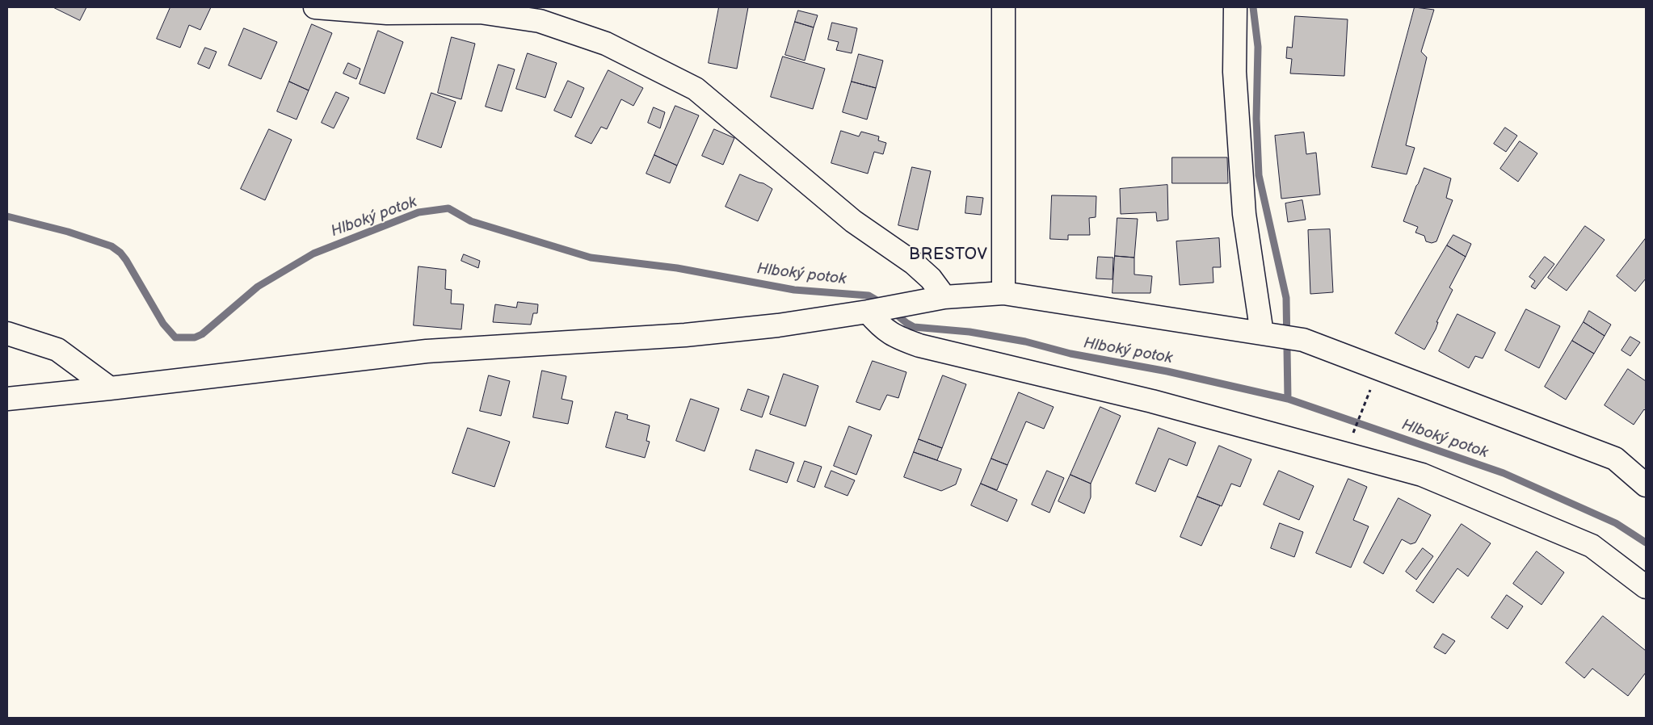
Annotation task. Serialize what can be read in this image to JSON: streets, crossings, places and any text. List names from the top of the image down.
{
  "districts": ["BRESTOV"],
  "water": ["Hlboký potok"]
}
